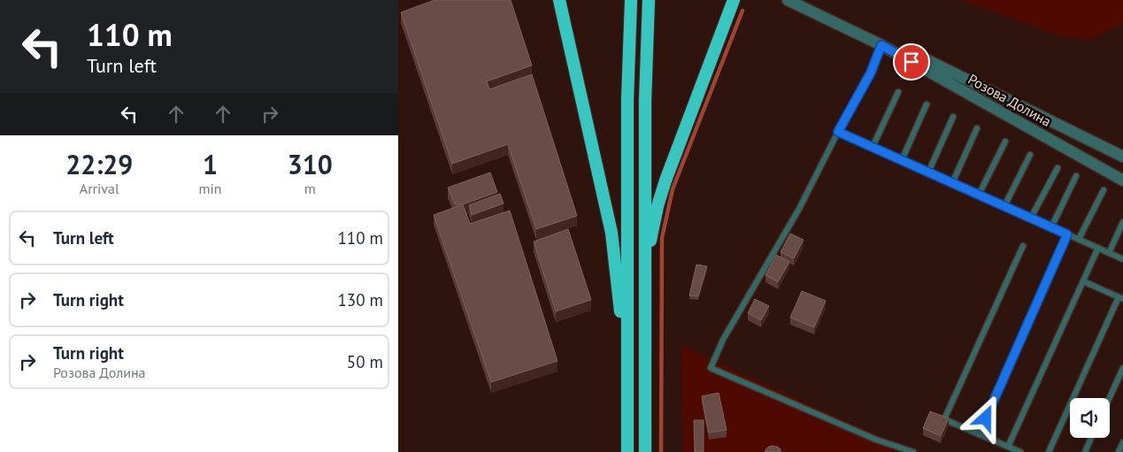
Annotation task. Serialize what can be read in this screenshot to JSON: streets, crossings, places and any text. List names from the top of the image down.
{
  "streets": {
    "street": ["Розова Долина"]
  },
  "page": {
    "turn": ["110 m", "Turn left"],
    "eta": [
      "22:29",
      "Arrival",
      "1",
      "min",
      "310",
      "m"
    ],
    "list": [
      {
        "name": "Turn left",
        "value": "110 m"
      },
      {
        "name": "Turn right",
        "value": "130 m"
      },
      {
        "name": "Turn right",
        "note": "Розова Долина",
        "value": "50 m"
      }
    ]
  }
}
